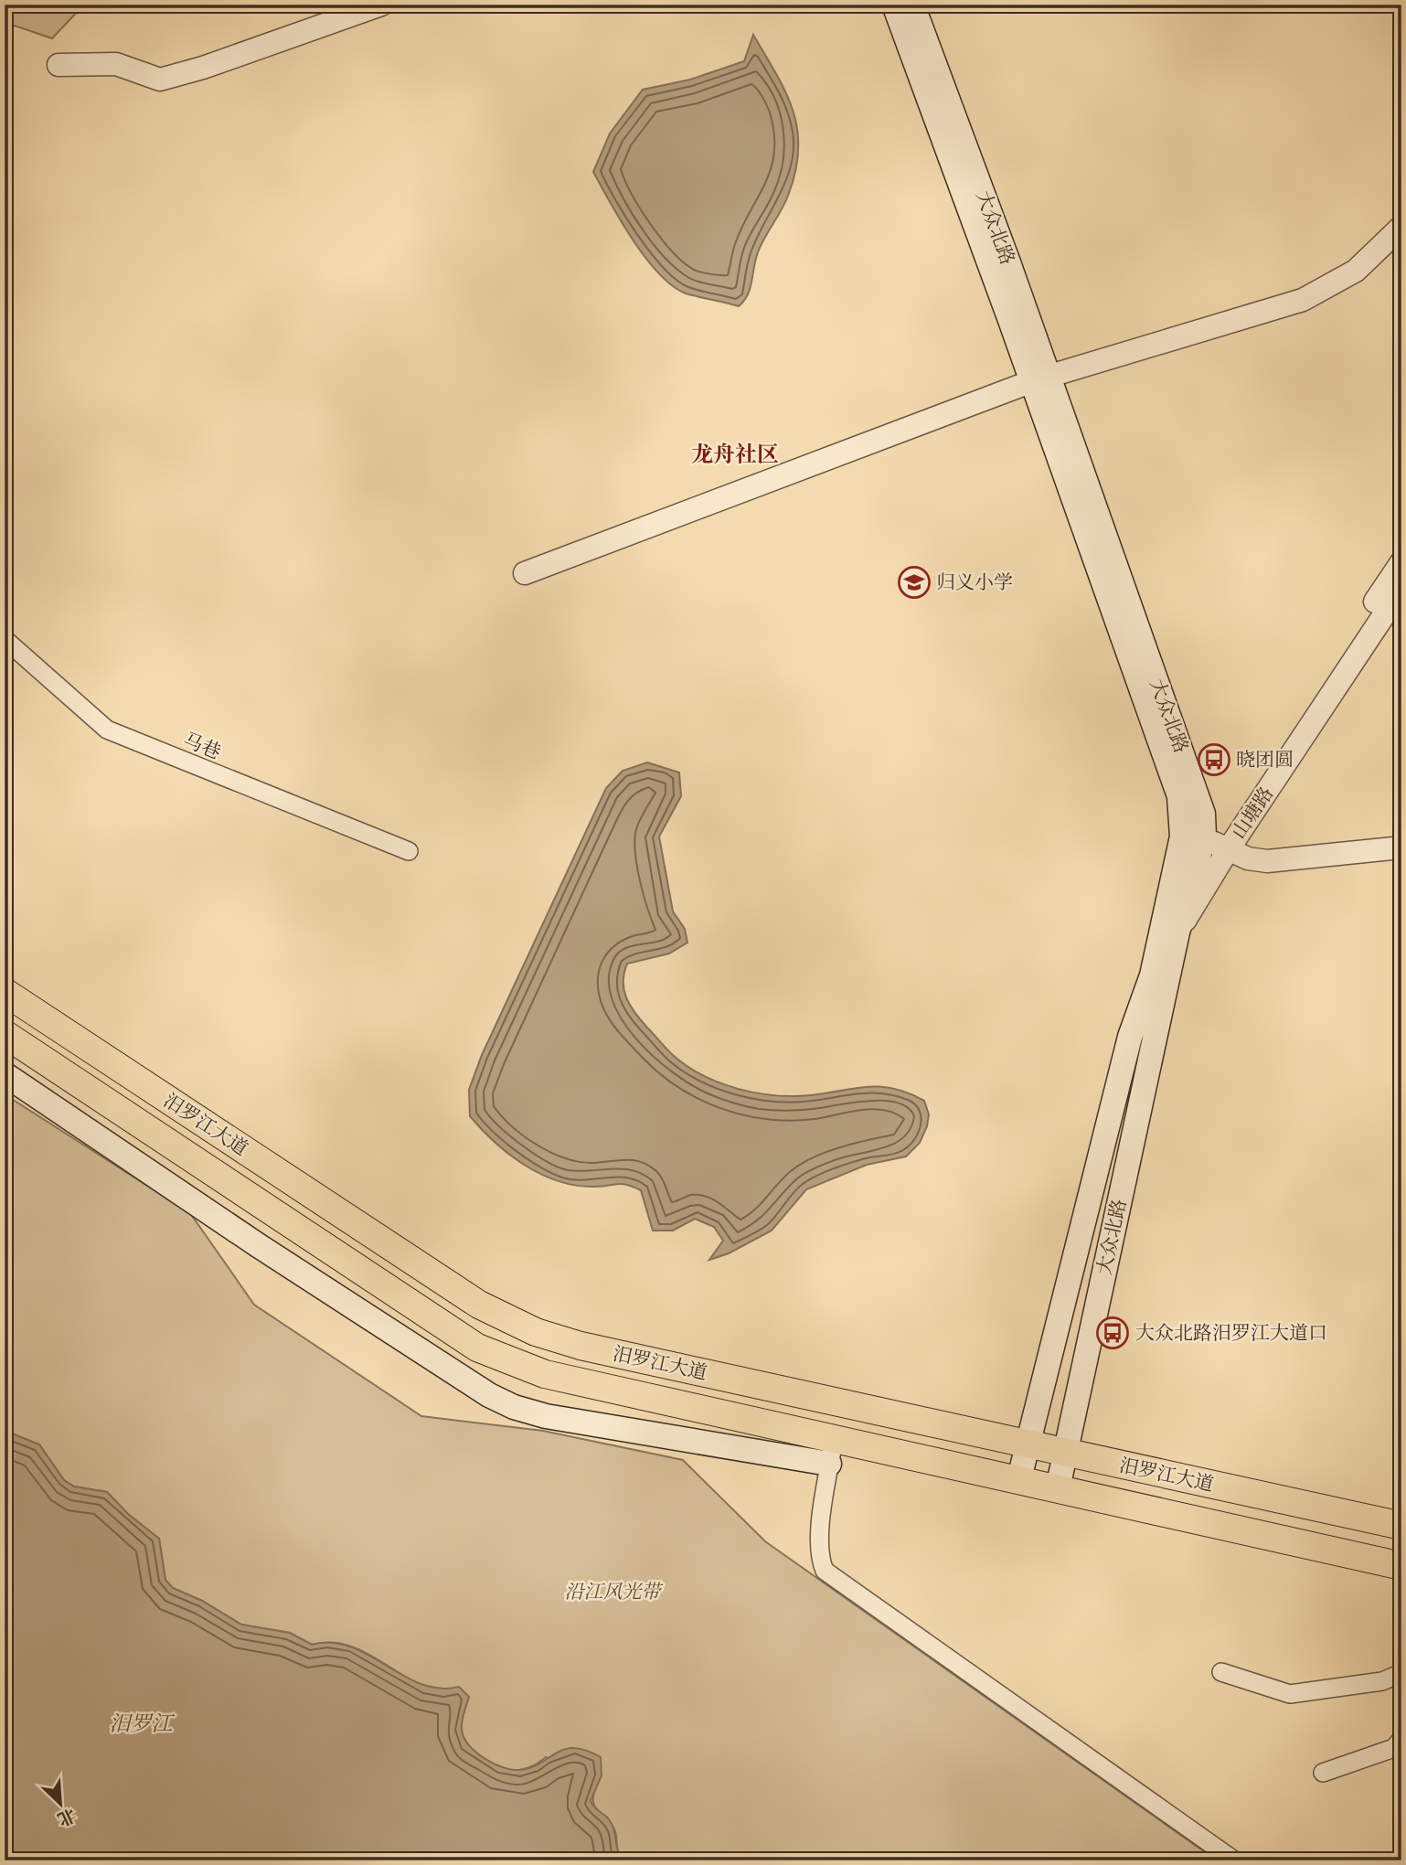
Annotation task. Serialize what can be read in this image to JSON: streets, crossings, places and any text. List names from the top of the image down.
{
  "streets": {
    "main road": ["大众北路", "汨罗江大道"],
    "street": ["马巷", "山塘路"]
  },
  "crossings": [
    ["大众北路", "山塘路"],
    ["大众北路", "汨罗江大道"]
  ],
  "districts": ["龙舟社区"],
  "water": ["汨罗江"],
  "parks": ["沿江风光带"],
  "places": {
    "school or university": ["归义小学"],
    "bus stop": ["晓团圆", "大众北路汨罗江大道口"]
  },
  "north": "bottom right"
}
